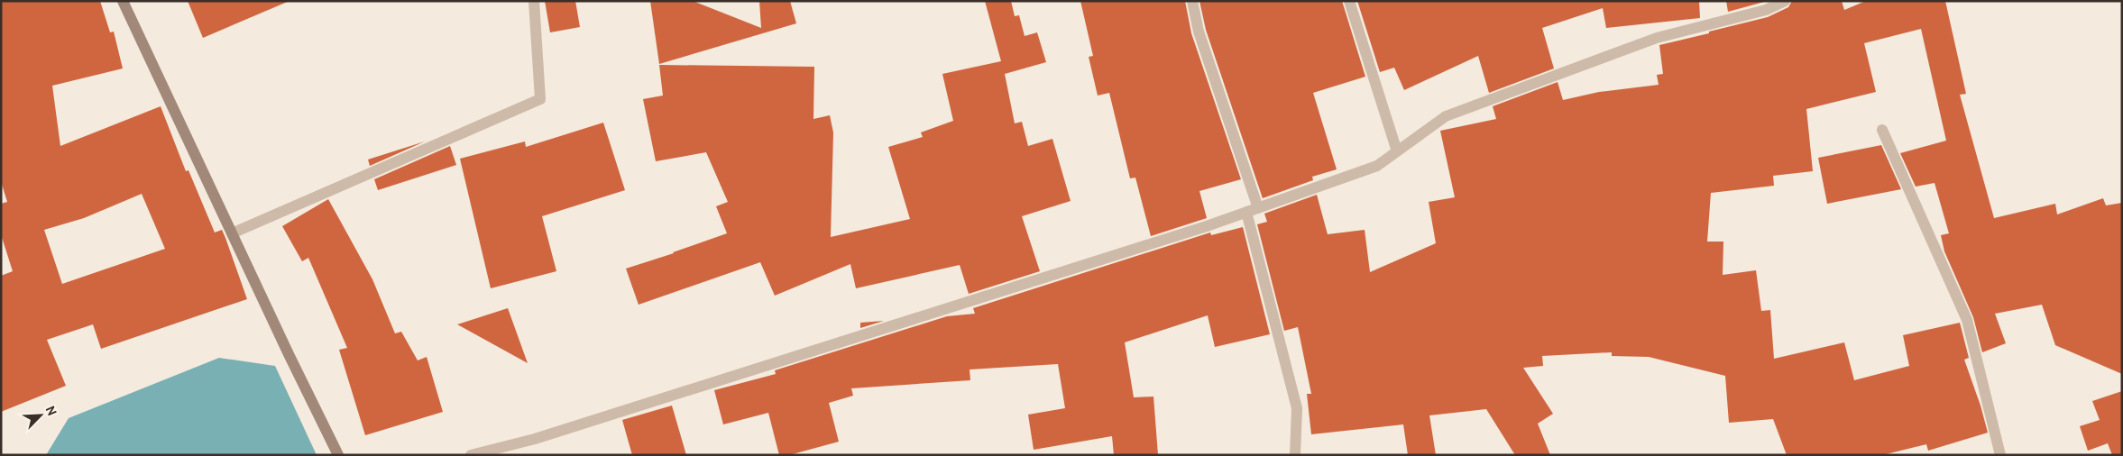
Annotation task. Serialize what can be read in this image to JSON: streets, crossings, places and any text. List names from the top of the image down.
{
  "north": "top right"
}
